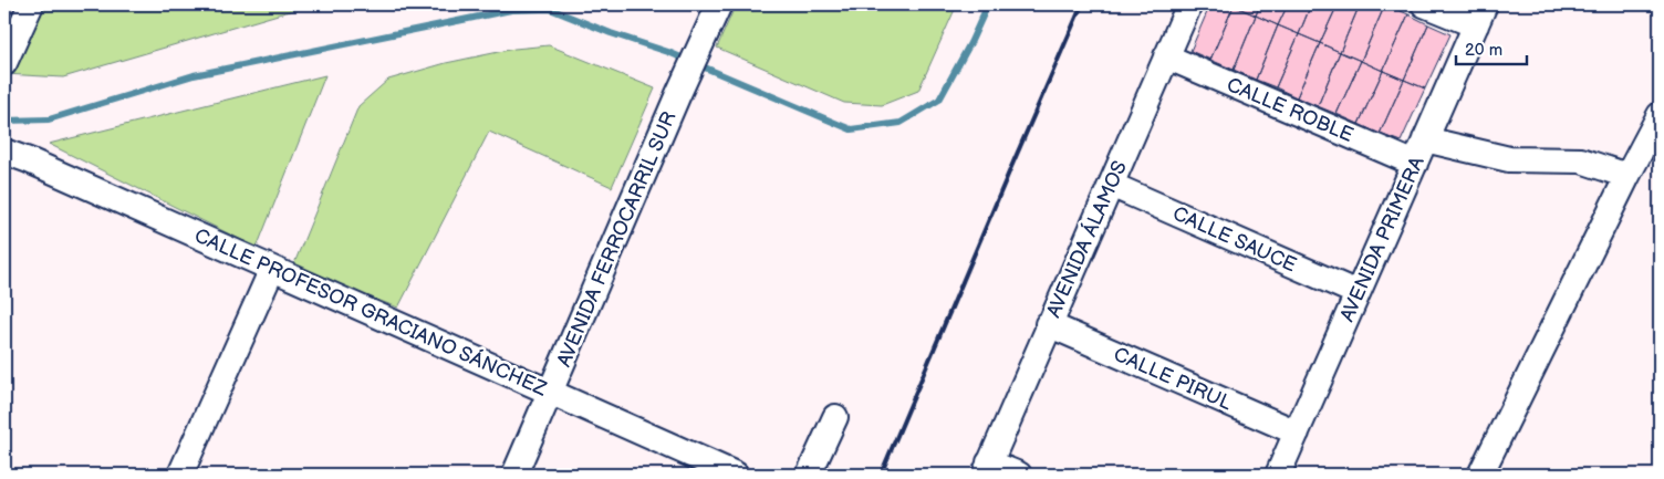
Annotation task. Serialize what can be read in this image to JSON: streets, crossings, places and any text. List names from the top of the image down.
{
  "streets": {
    "street": [
      "CALLE ROBLE",
      "AVENIDA FERROCARRIL SUR",
      "AVENIDA ÁLAMOS",
      "CALLE SAUCE",
      "AVENIDA PRIMERA",
      "CALLE PROFESOR GRACIANO SÁNCHEZ",
      "CALLE PIRUL"
    ]
  },
  "crossings": [
    ["CALLE ROBLE", "AVENIDA ÁLAMOS"],
    ["CALLE ROBLE", "AVENIDA PRIMERA"],
    ["AVENIDA FERROCARRIL SUR", "CALLE PROFESOR GRACIANO SÁNCHEZ"],
    ["AVENIDA ÁLAMOS", "CALLE SAUCE"],
    ["AVENIDA ÁLAMOS", "CALLE PIRUL"],
    ["CALLE SAUCE", "AVENIDA PRIMERA"],
    ["AVENIDA PRIMERA", "CALLE PIRUL"]
  ],
  "scale_bar": "20 m"
}
